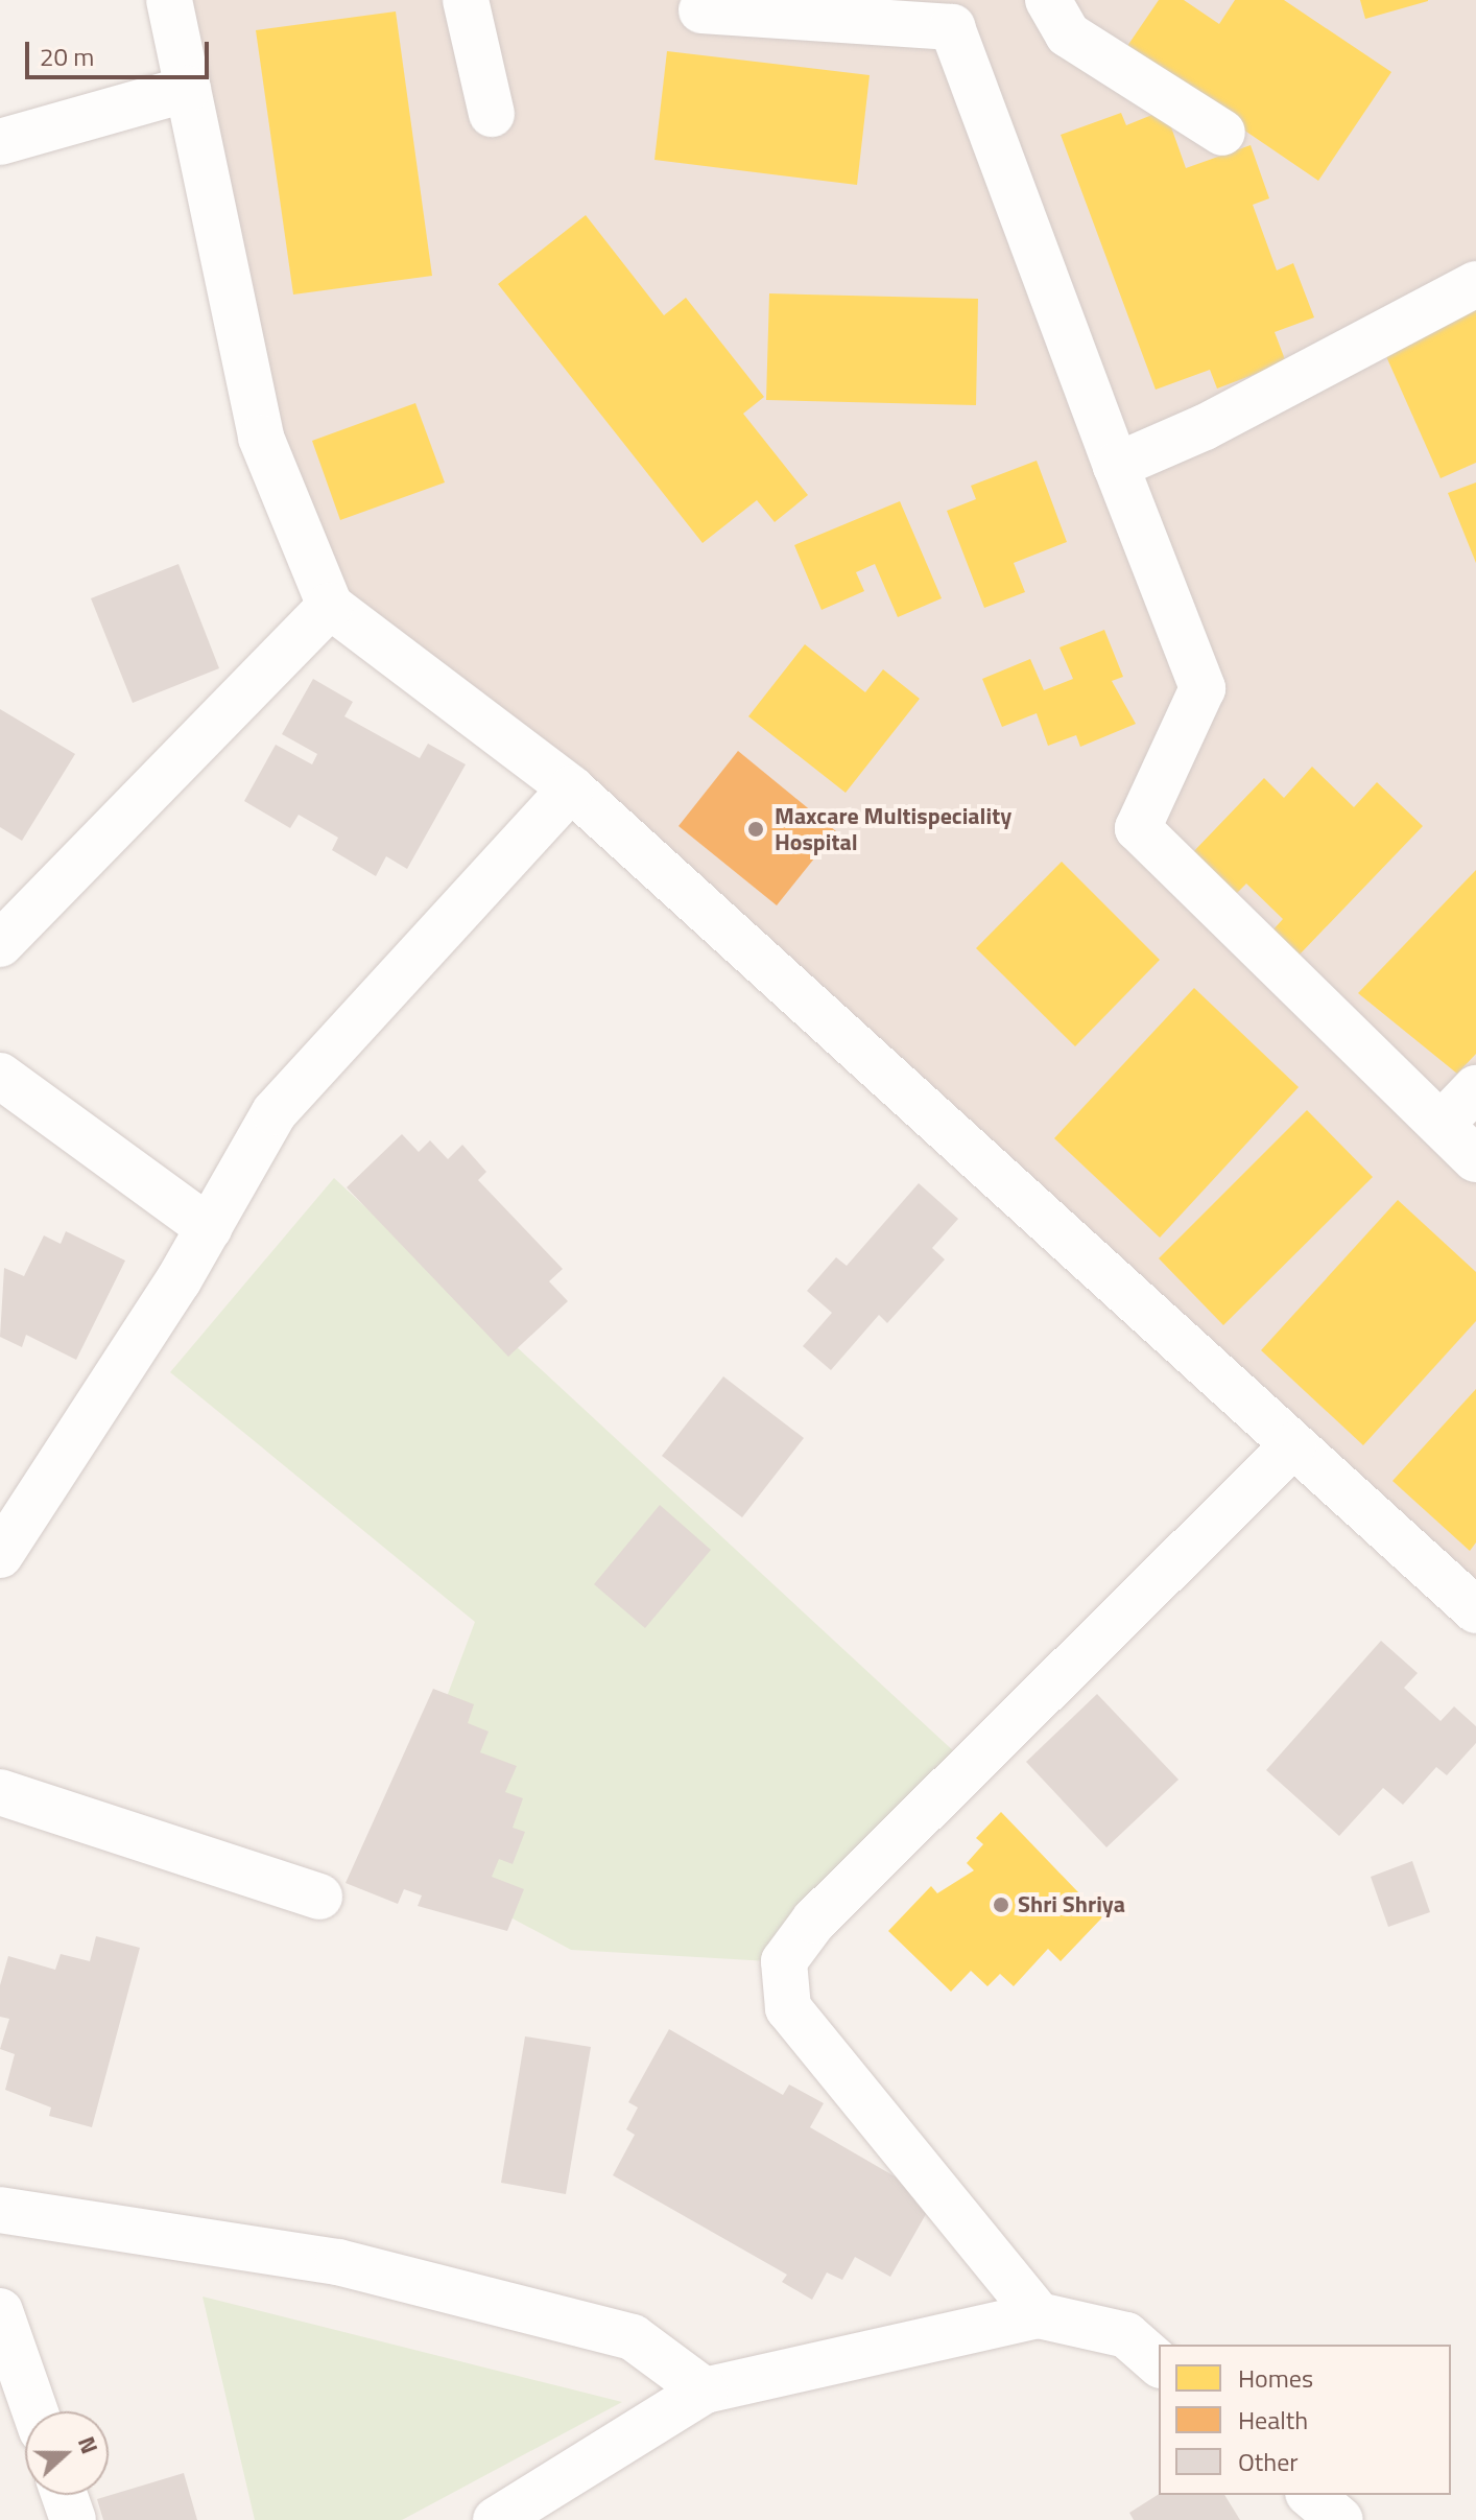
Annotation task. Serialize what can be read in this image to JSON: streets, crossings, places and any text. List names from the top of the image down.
{
  "places": ["Maxcare Multispeciality Hospital", "Shri Shriya"],
  "legend": ["Homes", "Health", "Other"],
  "scale_bar": "20 m",
  "north": "right"
}
